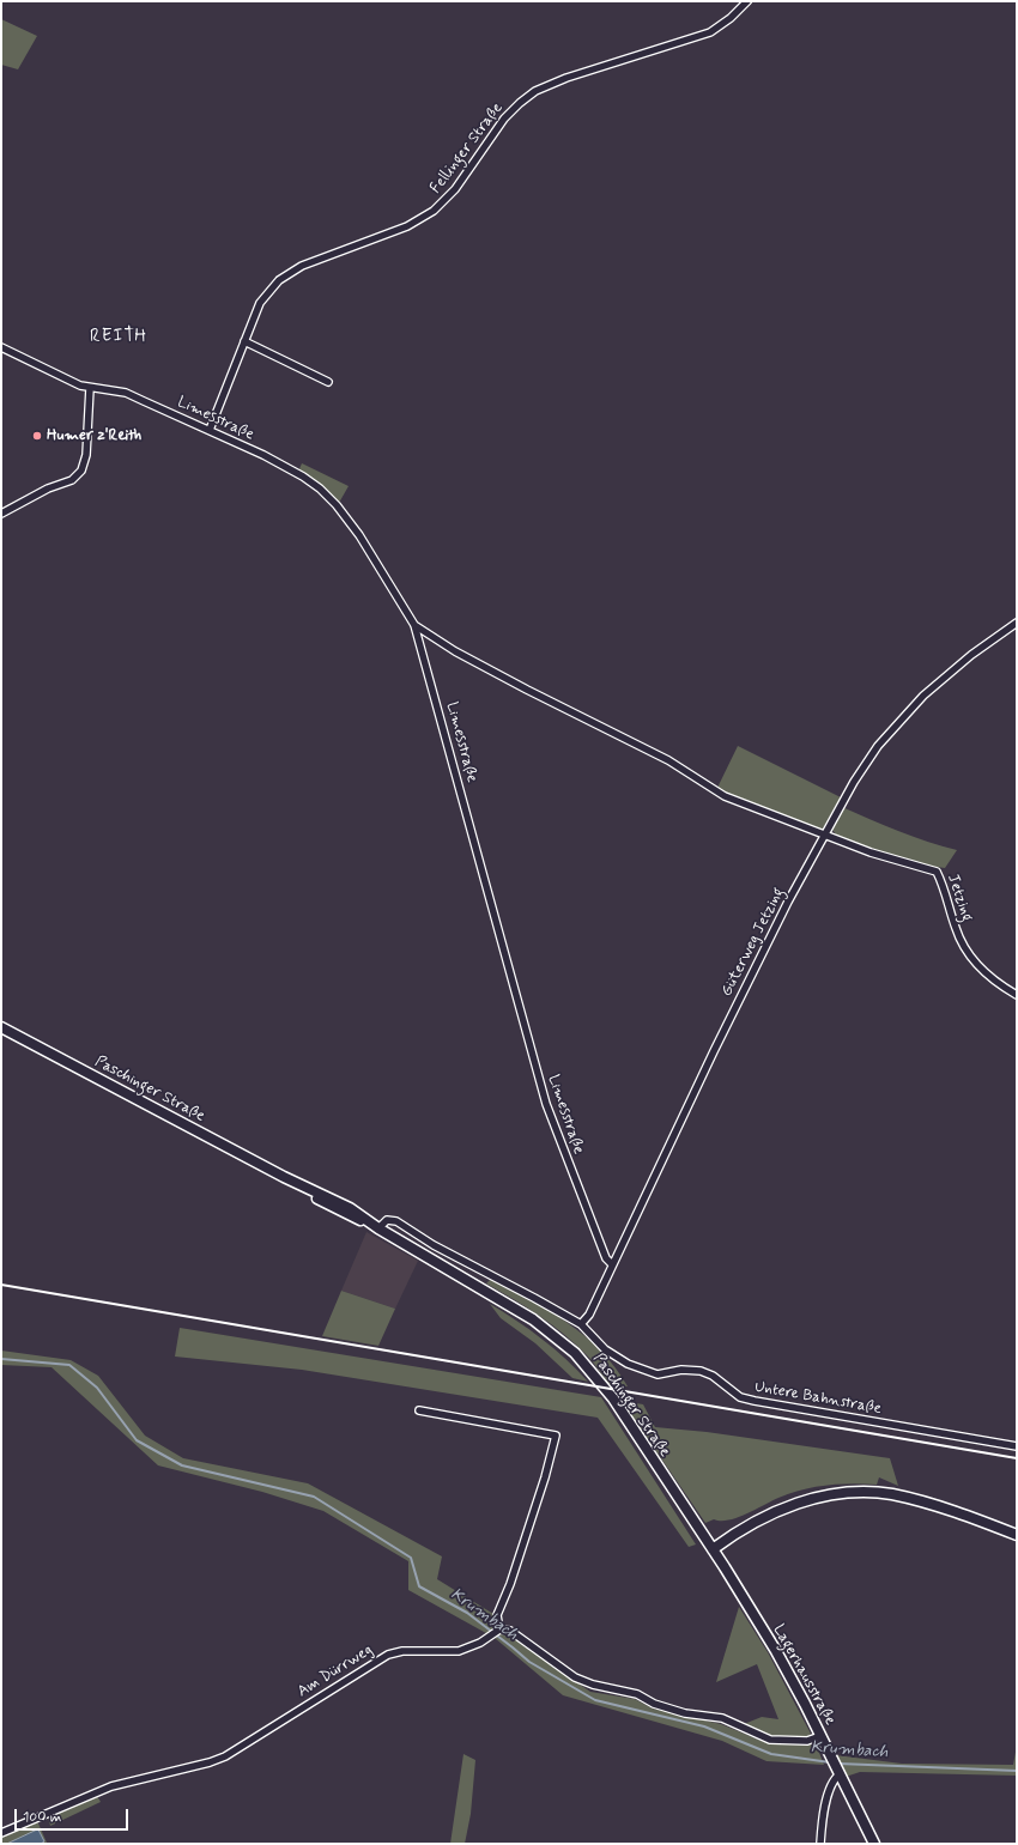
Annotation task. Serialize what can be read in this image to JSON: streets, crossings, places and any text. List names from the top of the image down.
{
  "streets": {
    "street": [
      "Fellinger Straße",
      "Limesstraße",
      "Jetzing",
      "Güterweg Jetzing",
      "Paschinger Straße",
      "Untere Bahnstraße",
      "Am Dürrweg",
      "Lagerhausstraße"
    ]
  },
  "crossings": [
    ["Fellinger Straße", "Limesstraße"],
    ["Limesstraße", "Güterweg Jetzing"],
    ["Jetzing", "Güterweg Jetzing"],
    ["Güterweg Jetzing", "Untere Bahnstraße"],
    ["Paschinger Straße", "Untere Bahnstraße"],
    ["Paschinger Straße", "Lagerhausstraße"]
  ],
  "districts": ["REITH"],
  "water": ["Krumbach"],
  "places": ["Humer z'Reith"],
  "scale_bar": "100 m"
}
